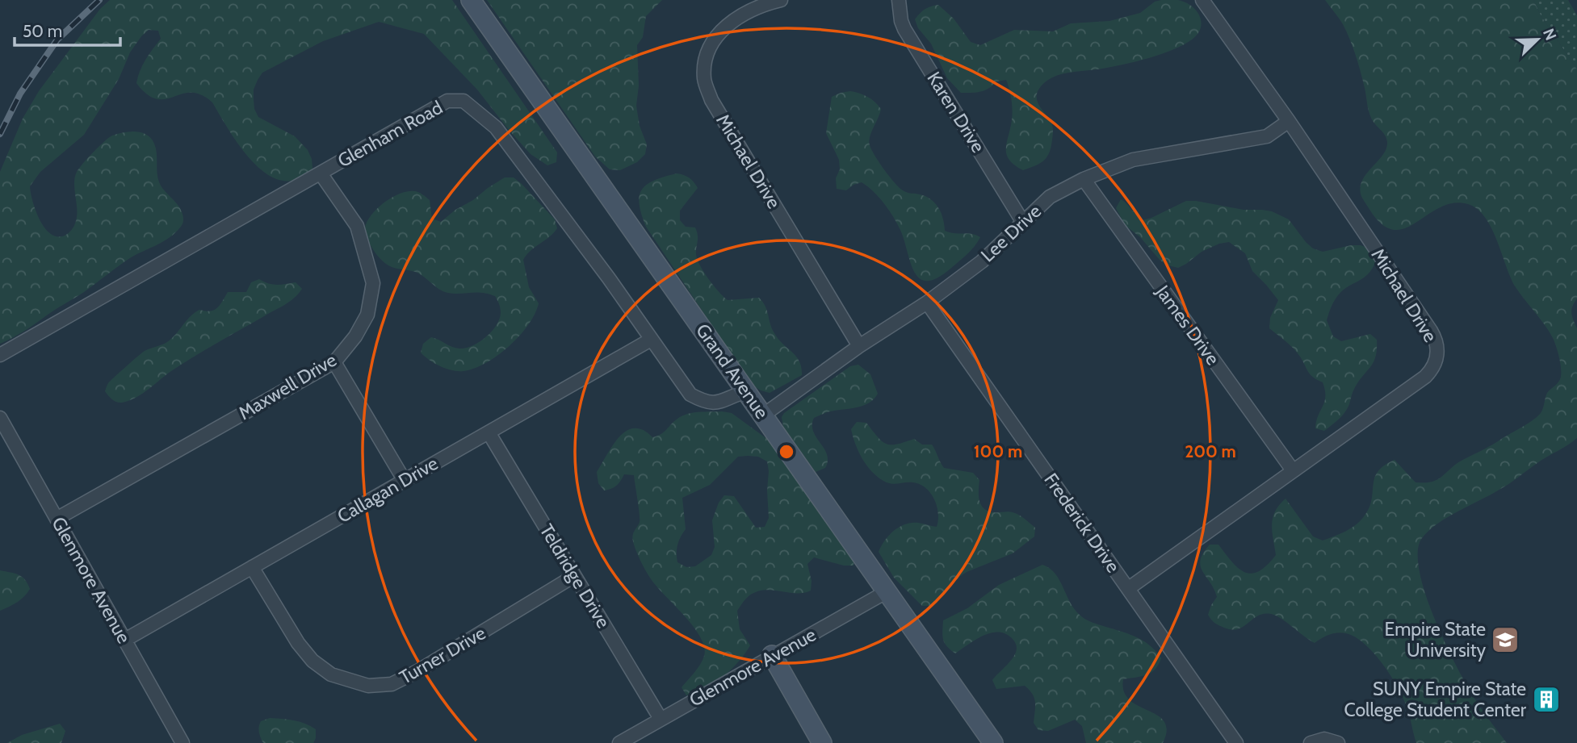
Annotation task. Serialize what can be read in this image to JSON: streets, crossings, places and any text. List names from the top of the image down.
{
  "streets": {
    "street": [
      "Karen Drive",
      "Glenham Road",
      "Michael Drive",
      "Lee Drive",
      "James Drive",
      "Grand Avenue",
      "Maxwell Drive",
      "Callagan Drive",
      "Frederick Drive",
      "Teldridge Drive",
      "Glenmore Avenue",
      "Turner Drive"
    ]
  },
  "crossings": [
    ["Karen Drive", "Lee Drive"],
    ["Glenham Road", "Grand Avenue"],
    ["Glenham Road", "Maxwell Drive"],
    ["Glenham Road", "Callagan Drive"],
    ["Michael Drive", "Lee Drive"],
    ["Michael Drive", "James Drive"],
    ["Michael Drive", "Frederick Drive"],
    ["Lee Drive", "James Drive"],
    ["Lee Drive", "Grand Avenue"],
    ["Lee Drive", "Frederick Drive"],
    ["Grand Avenue", "Glenmore Avenue"],
    ["Maxwell Drive", "Glenmore Avenue"],
    ["Callagan Drive", "Teldridge Drive"],
    ["Callagan Drive", "Glenmore Avenue"],
    ["Callagan Drive", "Turner Drive"],
    ["Teldridge Drive", "Glenmore Avenue"],
    ["Teldridge Drive", "Turner Drive"]
  ],
  "places": {
    "school or university": ["Empire State University"],
    "building": ["SUNY Empire State College Student Center"]
  },
  "scale_bar": "50 m",
  "north": "top right",
  "rings": ["100 m", "200 m"]
}
